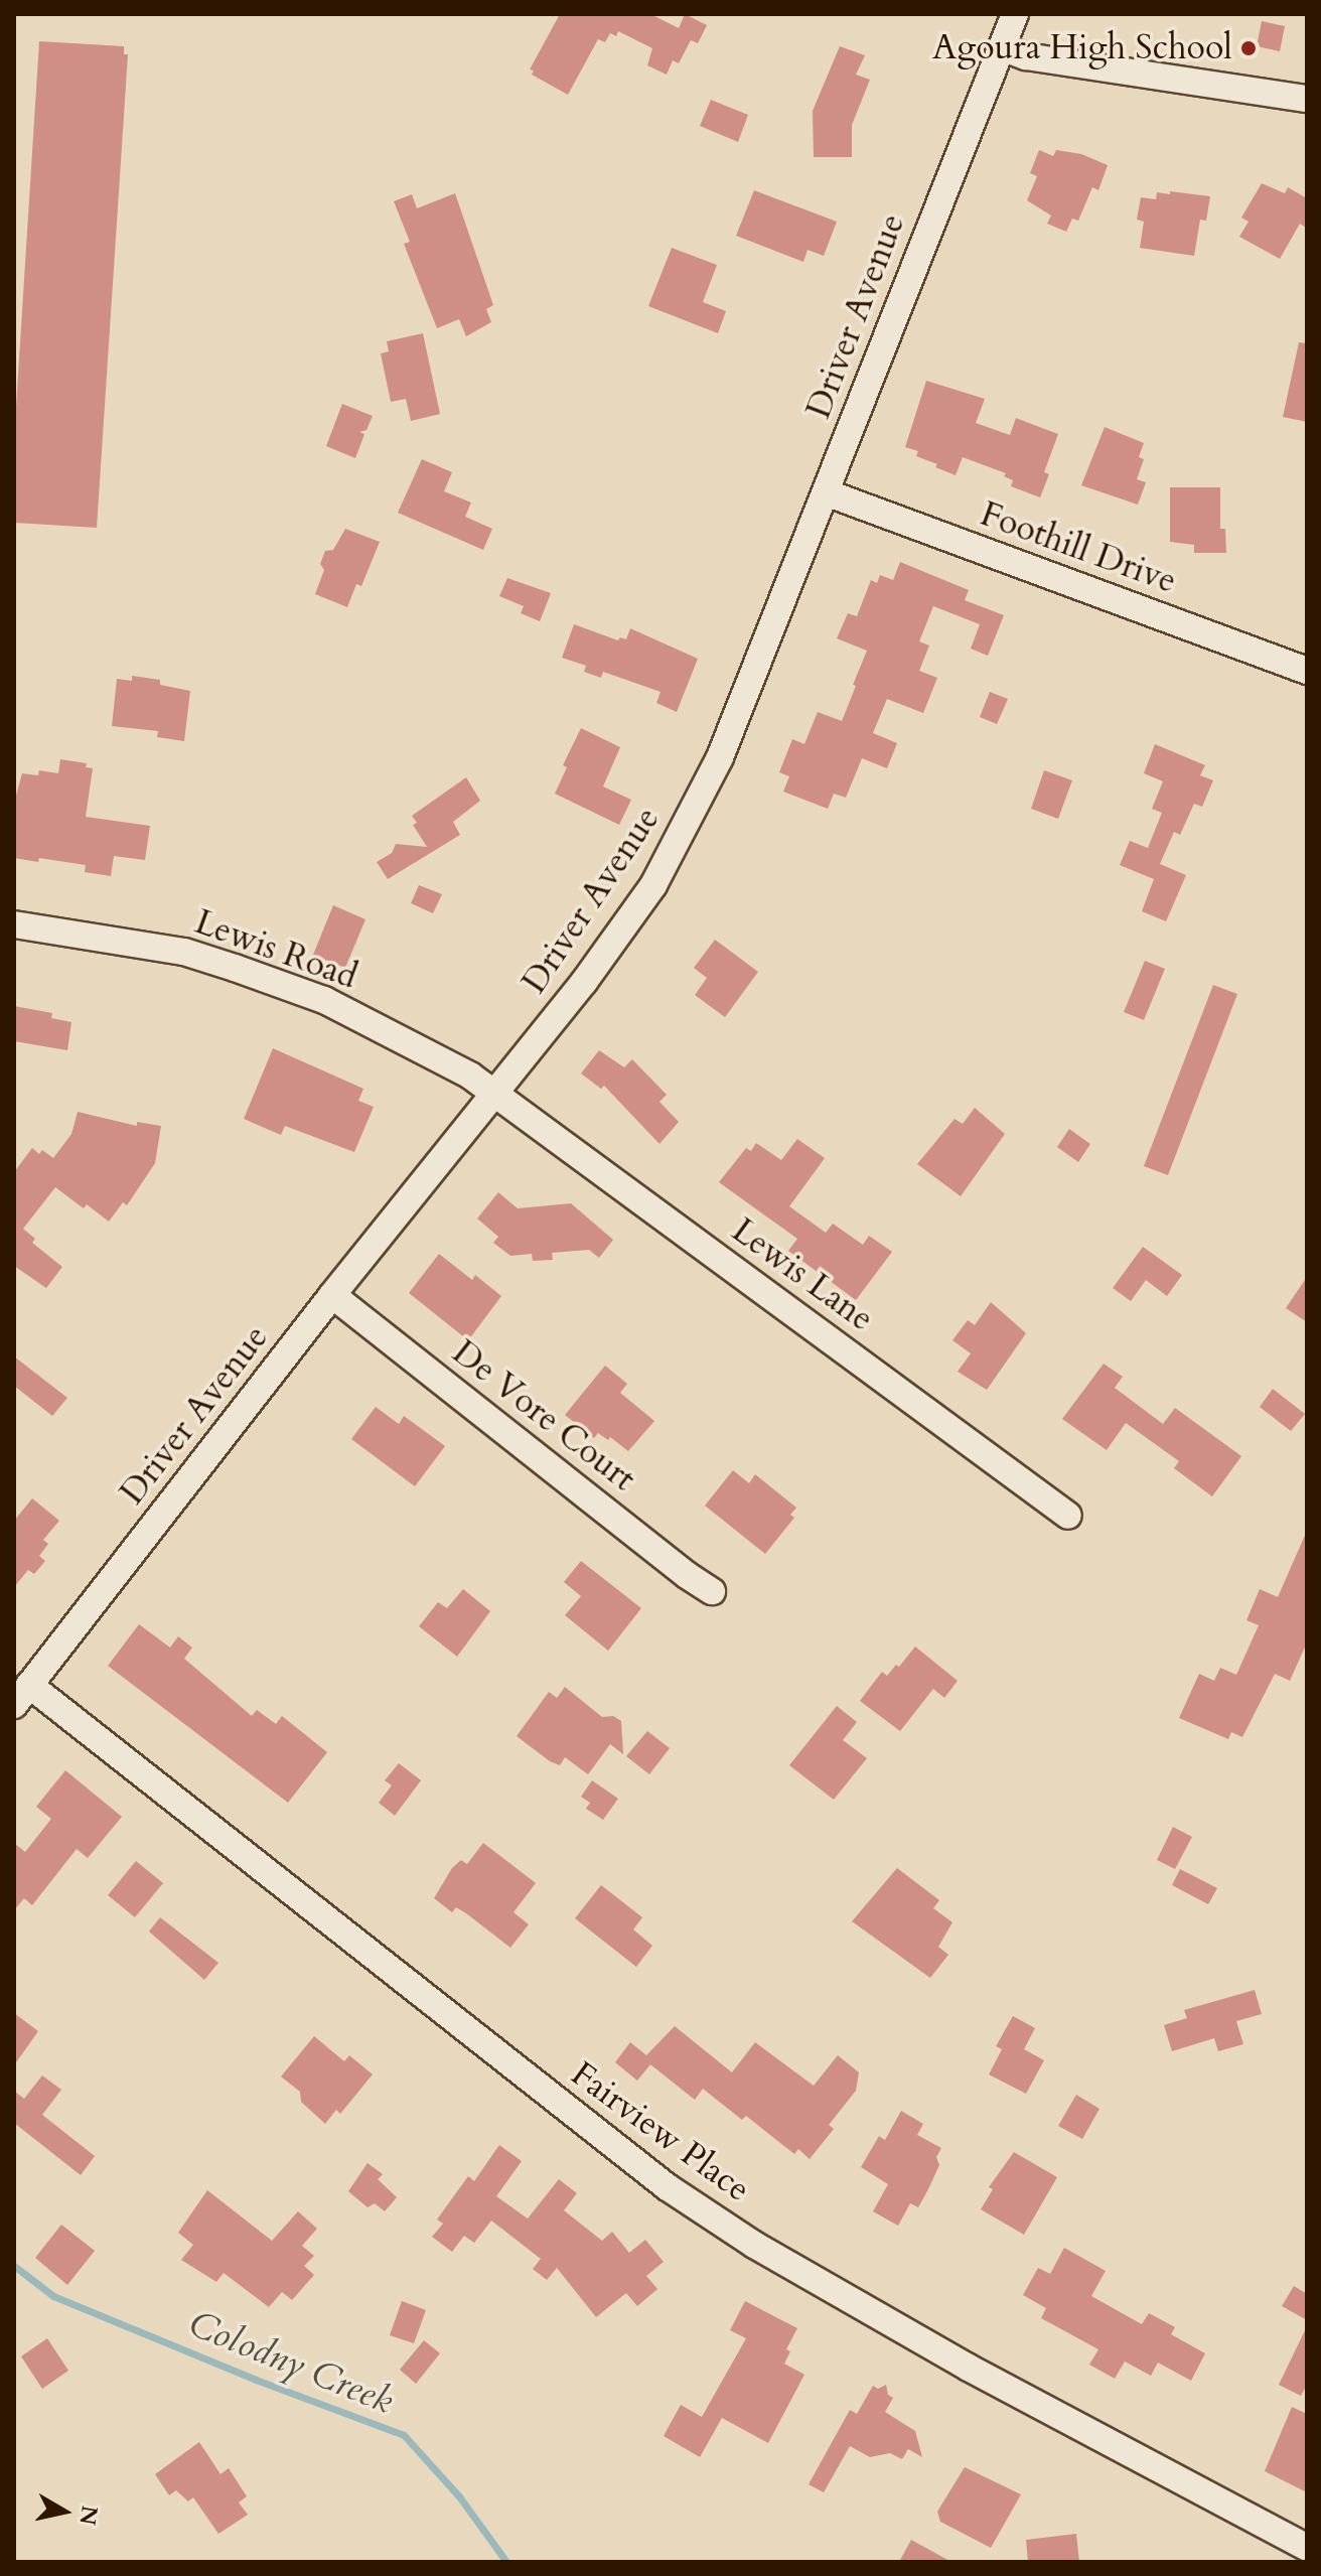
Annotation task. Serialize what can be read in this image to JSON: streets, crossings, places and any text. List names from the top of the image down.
{
  "streets": {
    "street": [
      "Driver Avenue",
      "Foothill Drive",
      "Lewis Road",
      "Lewis Lane",
      "De Vore Court",
      "Fairview Place"
    ]
  },
  "crossings": [
    ["Driver Avenue", "Foothill Drive"],
    ["Driver Avenue", "Lewis Road"],
    ["Driver Avenue", "Lewis Lane"],
    ["Driver Avenue", "De Vore Court"],
    ["Driver Avenue", "Fairview Place"],
    ["Lewis Road", "Lewis Lane"]
  ],
  "water": ["Colodny Creek"],
  "places": ["Agoura High School"],
  "north": "right"
}
